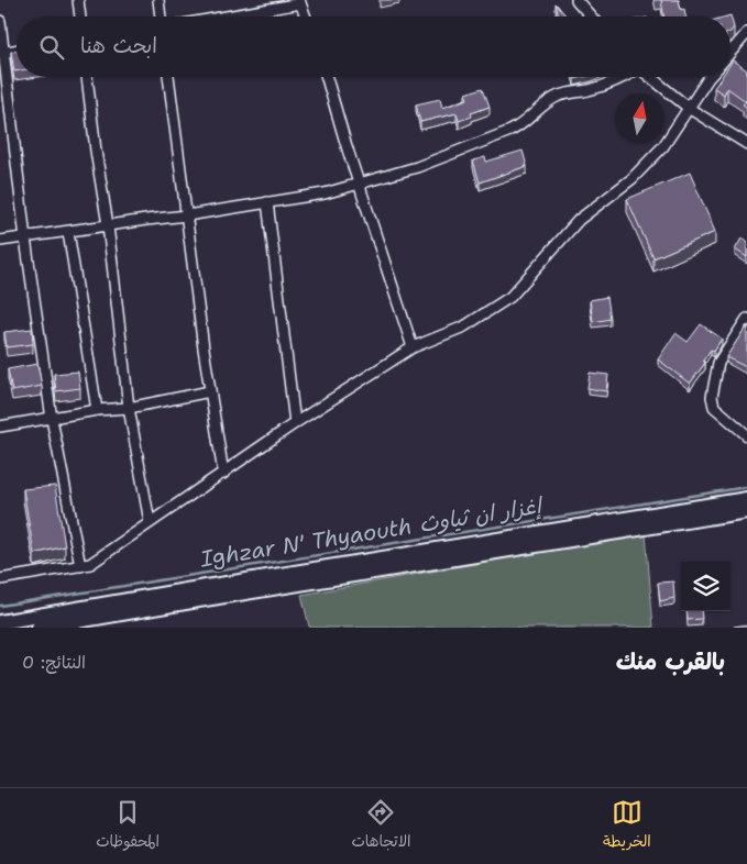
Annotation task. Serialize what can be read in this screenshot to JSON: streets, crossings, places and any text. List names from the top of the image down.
{
  "water": ["Ighzar N' Thyaouth إغزار ان ثياوث"],
  "north": "top",
  "page": {
    "search": "ابحث هنا",
    "heading": ["بالقرب منك", "النتائج: 0"],
    "nav": ["الخريطة", "الاتجاهات", "المحفوظات"]
  }
}
